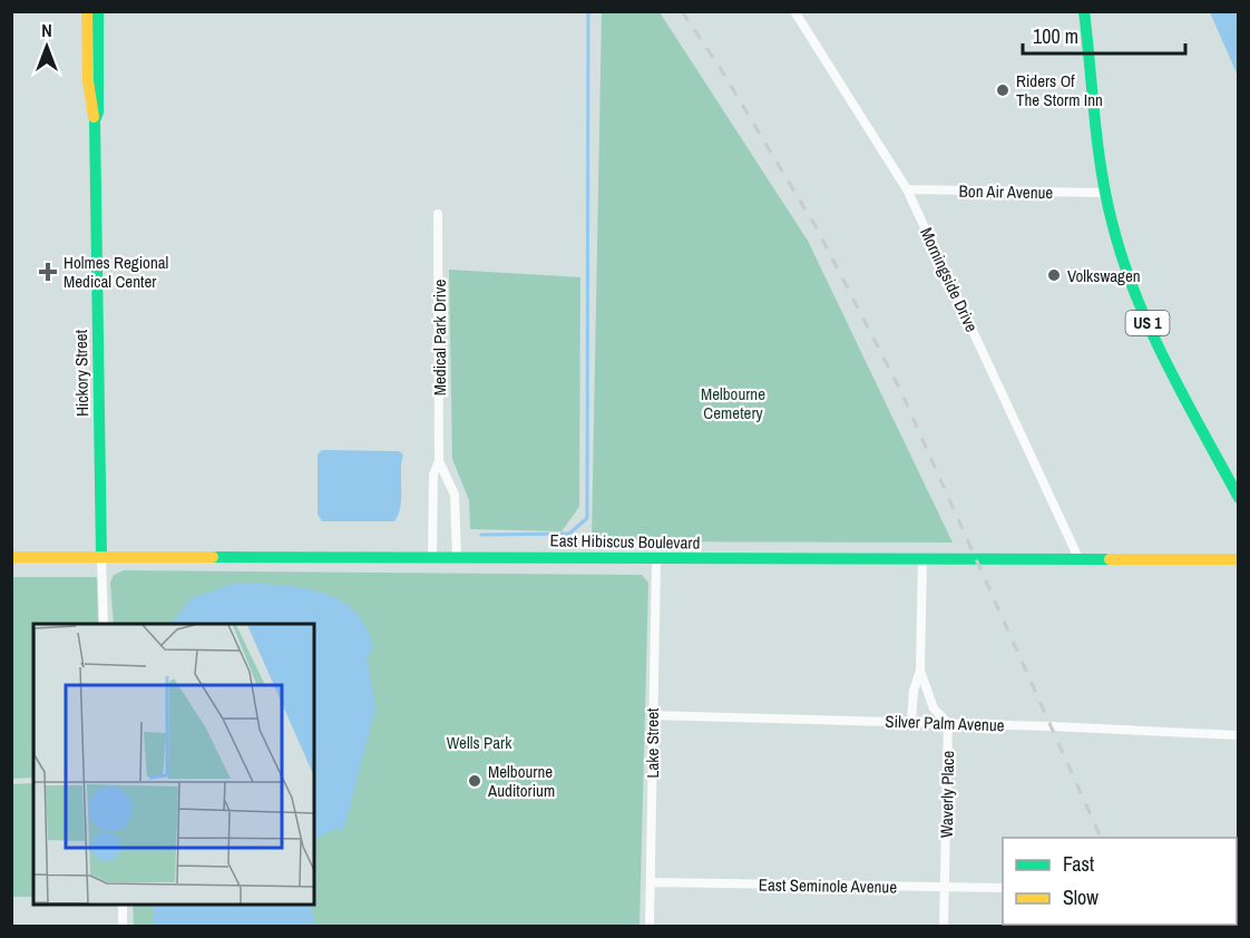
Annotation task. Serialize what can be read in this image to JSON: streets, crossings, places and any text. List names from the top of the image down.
{
  "streets": {
    "street": [
      "Bon Air Avenue",
      "Morningside Drive",
      "US 1",
      "Medical Park Drive",
      "Hickory Street",
      "East Hibiscus Boulevard",
      "Silver Palm Avenue",
      "Lake Street",
      "Waverly Place",
      "East Seminole Avenue"
    ]
  },
  "crossings": [
    ["Bon Air Avenue", "Morningside Drive"],
    ["Bon Air Avenue", "US 1"],
    ["Morningside Drive", "East Hibiscus Boulevard"],
    ["Medical Park Drive", "East Hibiscus Boulevard"],
    ["Hickory Street", "East Hibiscus Boulevard"],
    ["East Hibiscus Boulevard", "Lake Street"],
    ["Silver Palm Avenue", "Lake Street"],
    ["Silver Palm Avenue", "Waverly Place"],
    ["Lake Street", "East Seminole Avenue"],
    ["Waverly Place", "East Seminole Avenue"]
  ],
  "parks": ["Melbourne Cemetery", "Wells Park"],
  "places": {
    "other": ["Riders Of The Storm Inn", "Volkswagen", "Melbourne Auditorium"],
    "health": ["Holmes Regional Medical Center"]
  },
  "legend": ["Fast", "Slow"],
  "scale_bar": "100 m",
  "north": "top"
}
